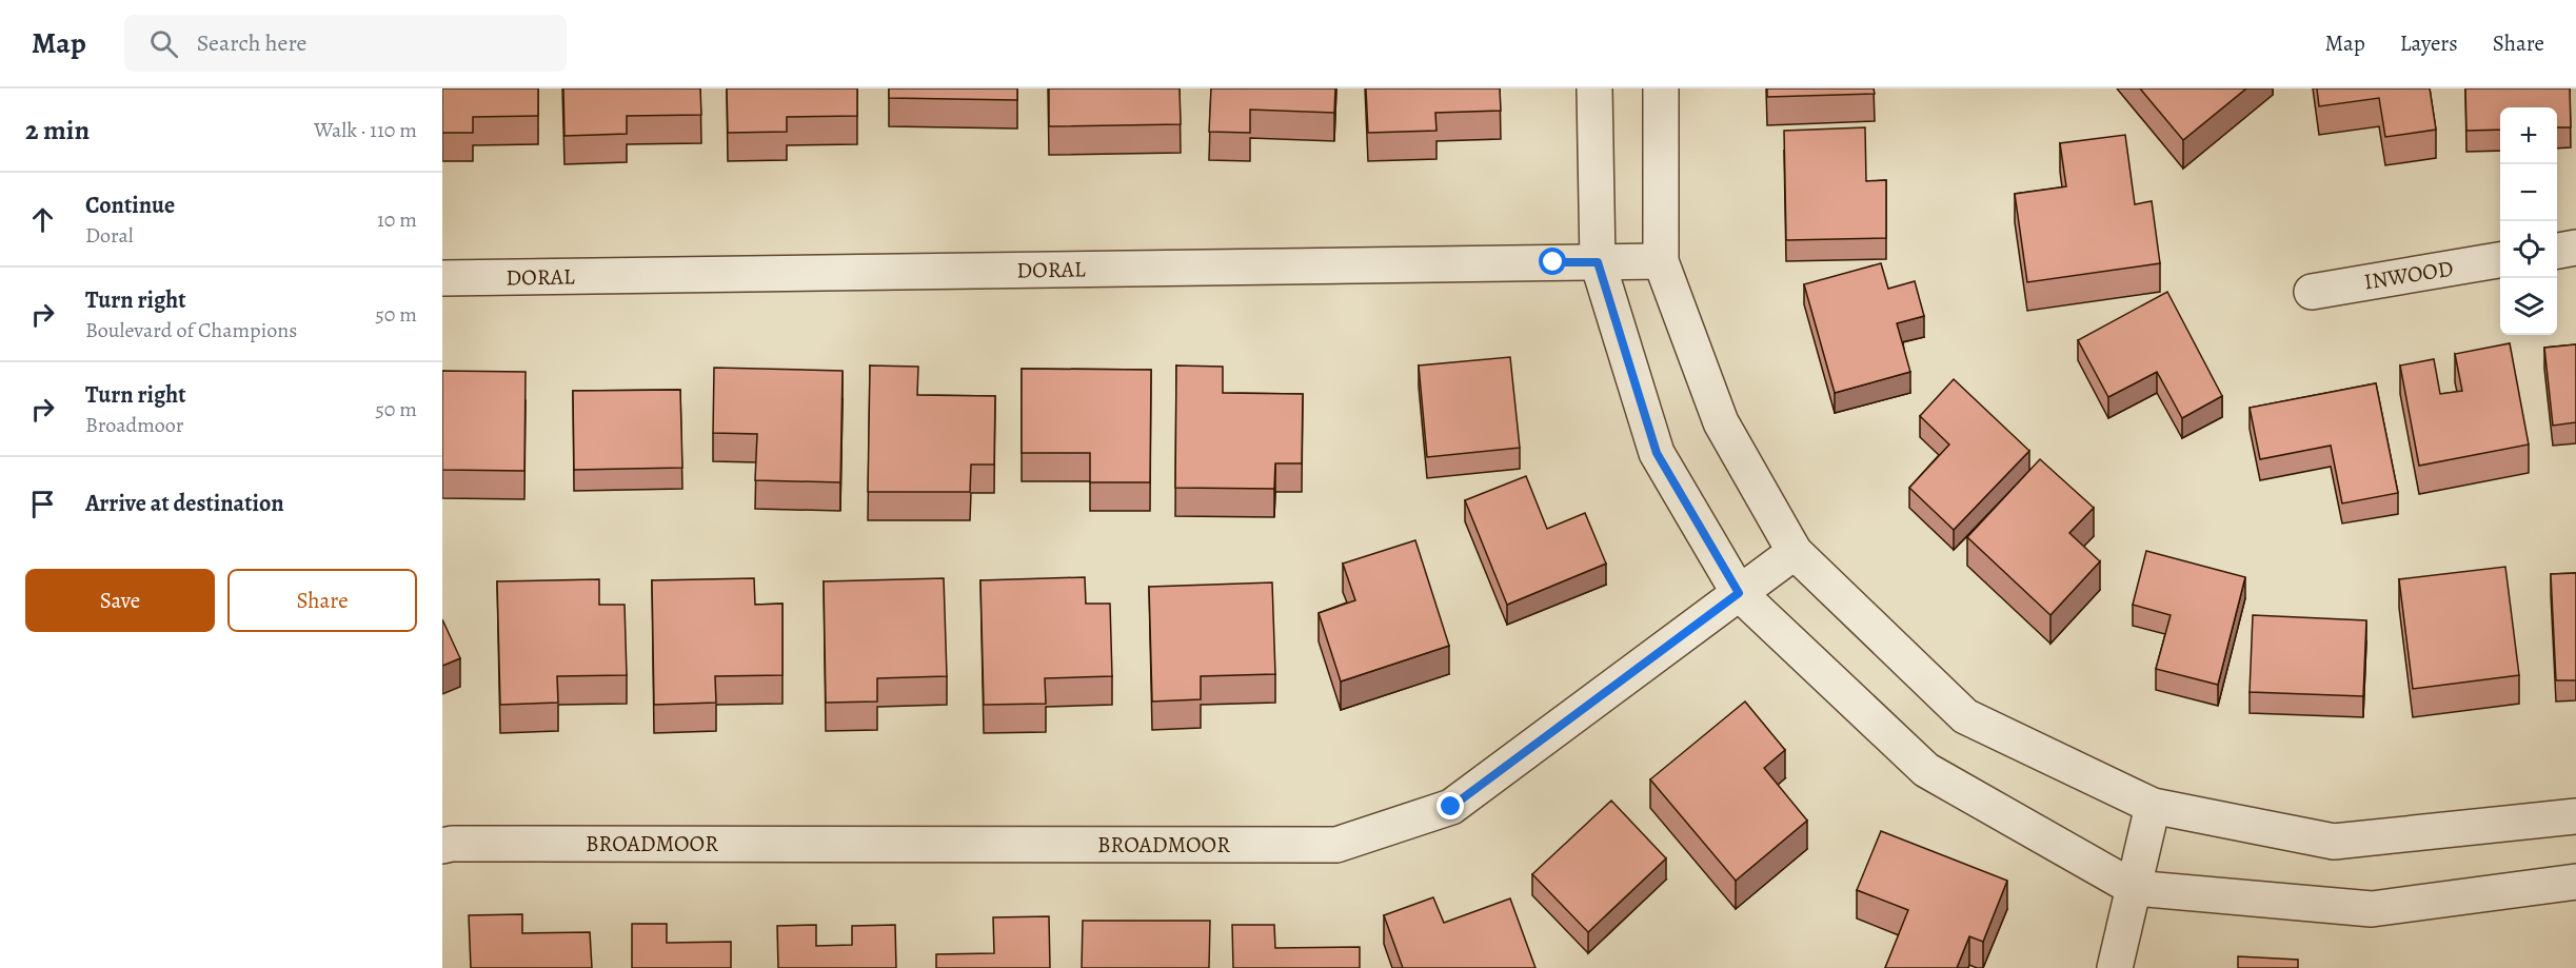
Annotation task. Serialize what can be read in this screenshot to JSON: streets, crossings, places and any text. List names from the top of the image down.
{
  "streets": {
    "street": ["DORAL", "INWOOD", "BROADMOOR"]
  },
  "page": {
    "header": "Map",
    "search": "Search here",
    "nav": ["Map", "Layers", "Share"],
    "heading": ["2 min", "Walk · 110 m"],
    "map_buttons": ["+", "−"],
    "list": [
      ["Continue", "Doral", "10 m"],
      ["Turn right", "Boulevard of Champions", "50 m"],
      ["Turn right", "Broadmoor", "50 m"],
      "Arrive at destination"
    ],
    "buttons": ["Save", "Share"]
  }
}
